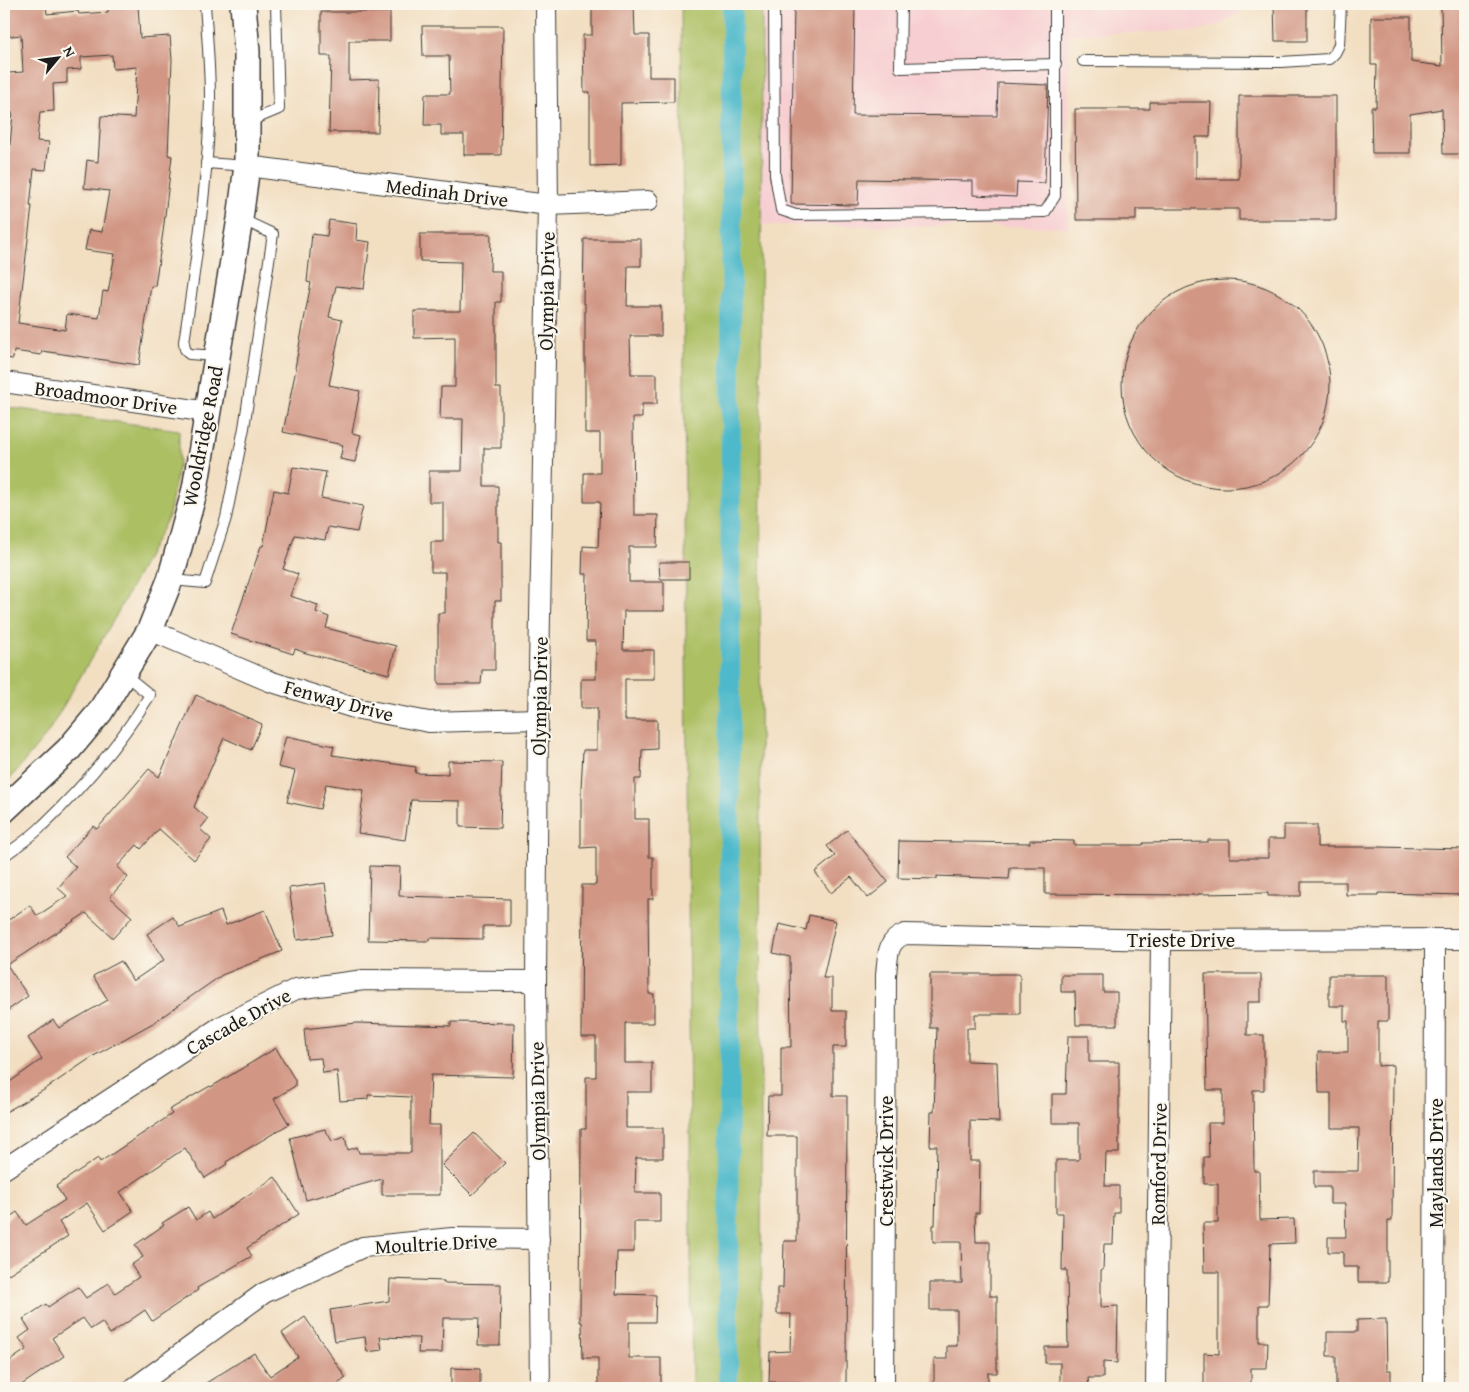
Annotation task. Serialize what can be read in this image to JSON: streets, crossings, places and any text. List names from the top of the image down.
{
  "streets": {
    "street": [
      "Medinah Drive",
      "Olympia Drive",
      "Broadmoor Drive",
      "Wooldridge Road",
      "Fenway Drive",
      "Trieste Drive",
      "Cascade Drive",
      "Crestwick Drive",
      "Maylands Drive",
      "Romford Drive",
      "Moultrie Drive"
    ]
  },
  "crossings": [
    ["Medinah Drive", "Olympia Drive"],
    ["Medinah Drive", "Wooldridge Road"],
    ["Olympia Drive", "Fenway Drive"],
    ["Olympia Drive", "Cascade Drive"],
    ["Olympia Drive", "Moultrie Drive"],
    ["Broadmoor Drive", "Wooldridge Road"],
    ["Wooldridge Road", "Fenway Drive"],
    ["Trieste Drive", "Crestwick Drive"],
    ["Trieste Drive", "Maylands Drive"],
    ["Trieste Drive", "Romford Drive"]
  ],
  "north": "top right"
}
